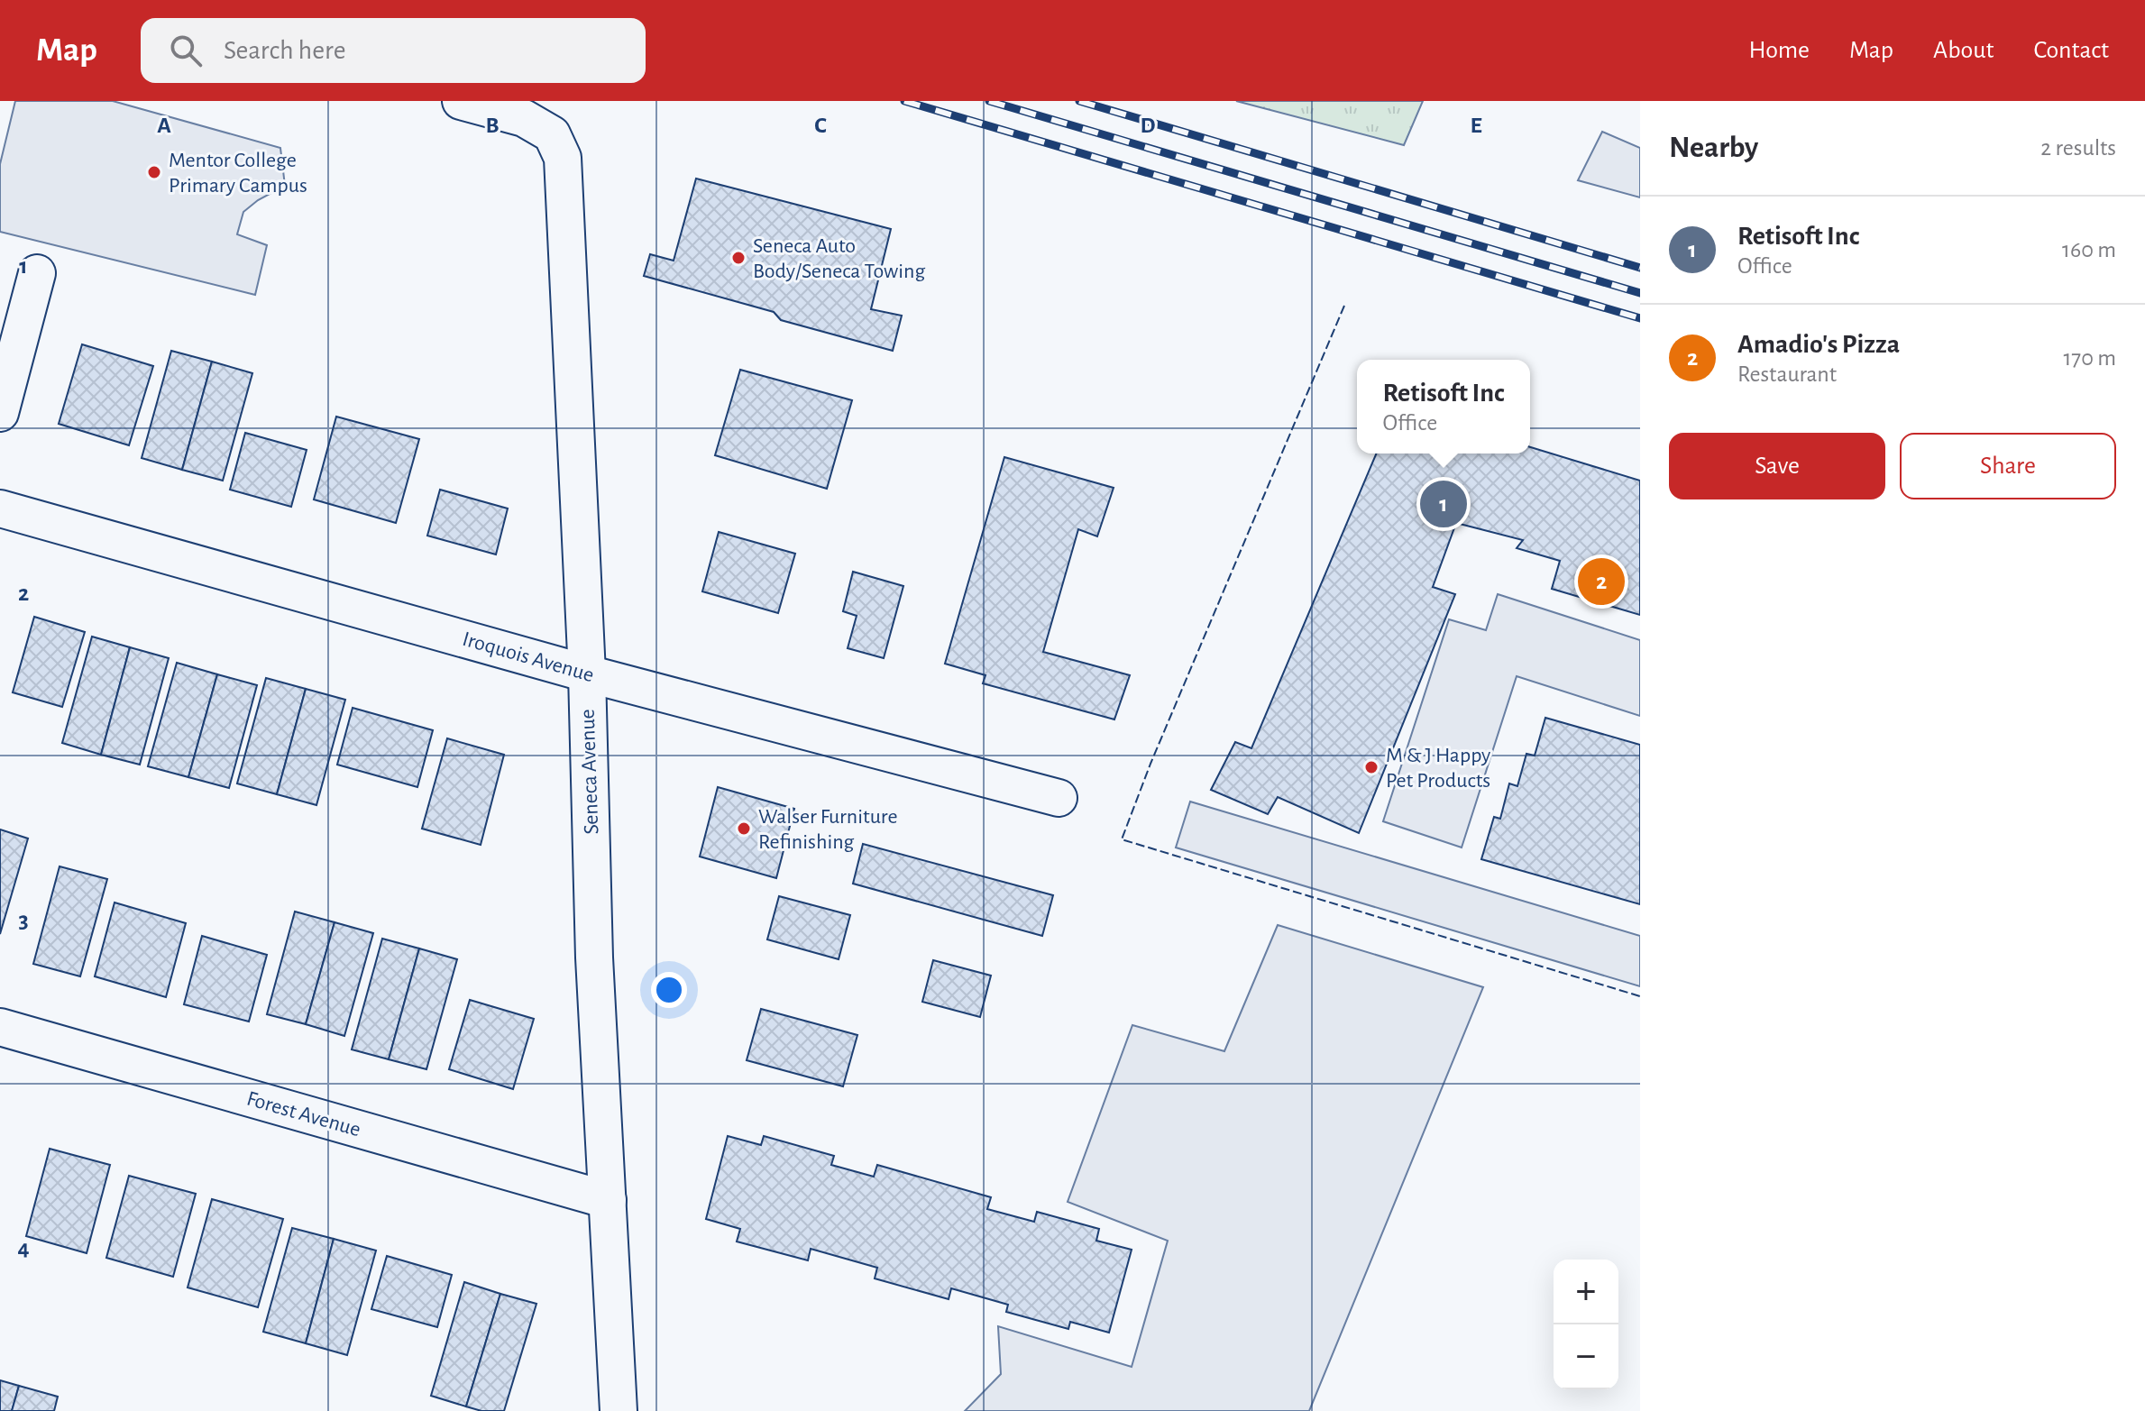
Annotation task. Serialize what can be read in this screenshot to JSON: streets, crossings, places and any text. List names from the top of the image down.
{
  "streets": {
    "street": ["Iroquois Avenue", "Seneca Avenue", "Forest Avenue"]
  },
  "crossings": [
    ["Iroquois Avenue", "Seneca Avenue"],
    ["Seneca Avenue", "Forest Avenue"]
  ],
  "places": [
    "Mentor College Primary Campus",
    "Seneca Auto Body/Seneca Towing",
    "M & J Happy Pet Products",
    "Walser Furniture Refinishing"
  ],
  "page": {
    "header": "Map",
    "search": "Search here",
    "nav": [
      "Home",
      "Map",
      "About",
      "Contact"
    ],
    "heading": ["Nearby", "2 results"],
    "list": [
      {
        "mark": "1",
        "name": "Retisoft Inc",
        "note": "Office",
        "value": "160 m"
      },
      {
        "mark": "2",
        "name": "Amadio's Pizza",
        "note": "Restaurant",
        "value": "170 m"
      }
    ],
    "popup": ["Retisoft Inc", "Office"],
    "buttons": ["Save", "Share"],
    "pins": ["1", "2"],
    "map_buttons": ["+", "−"]
  },
  "grid": {
    "columns": [
      "A",
      "B",
      "C",
      "D",
      "E"
    ],
    "rows": [
      "1",
      "2",
      "3",
      "4"
    ]
  }
}
